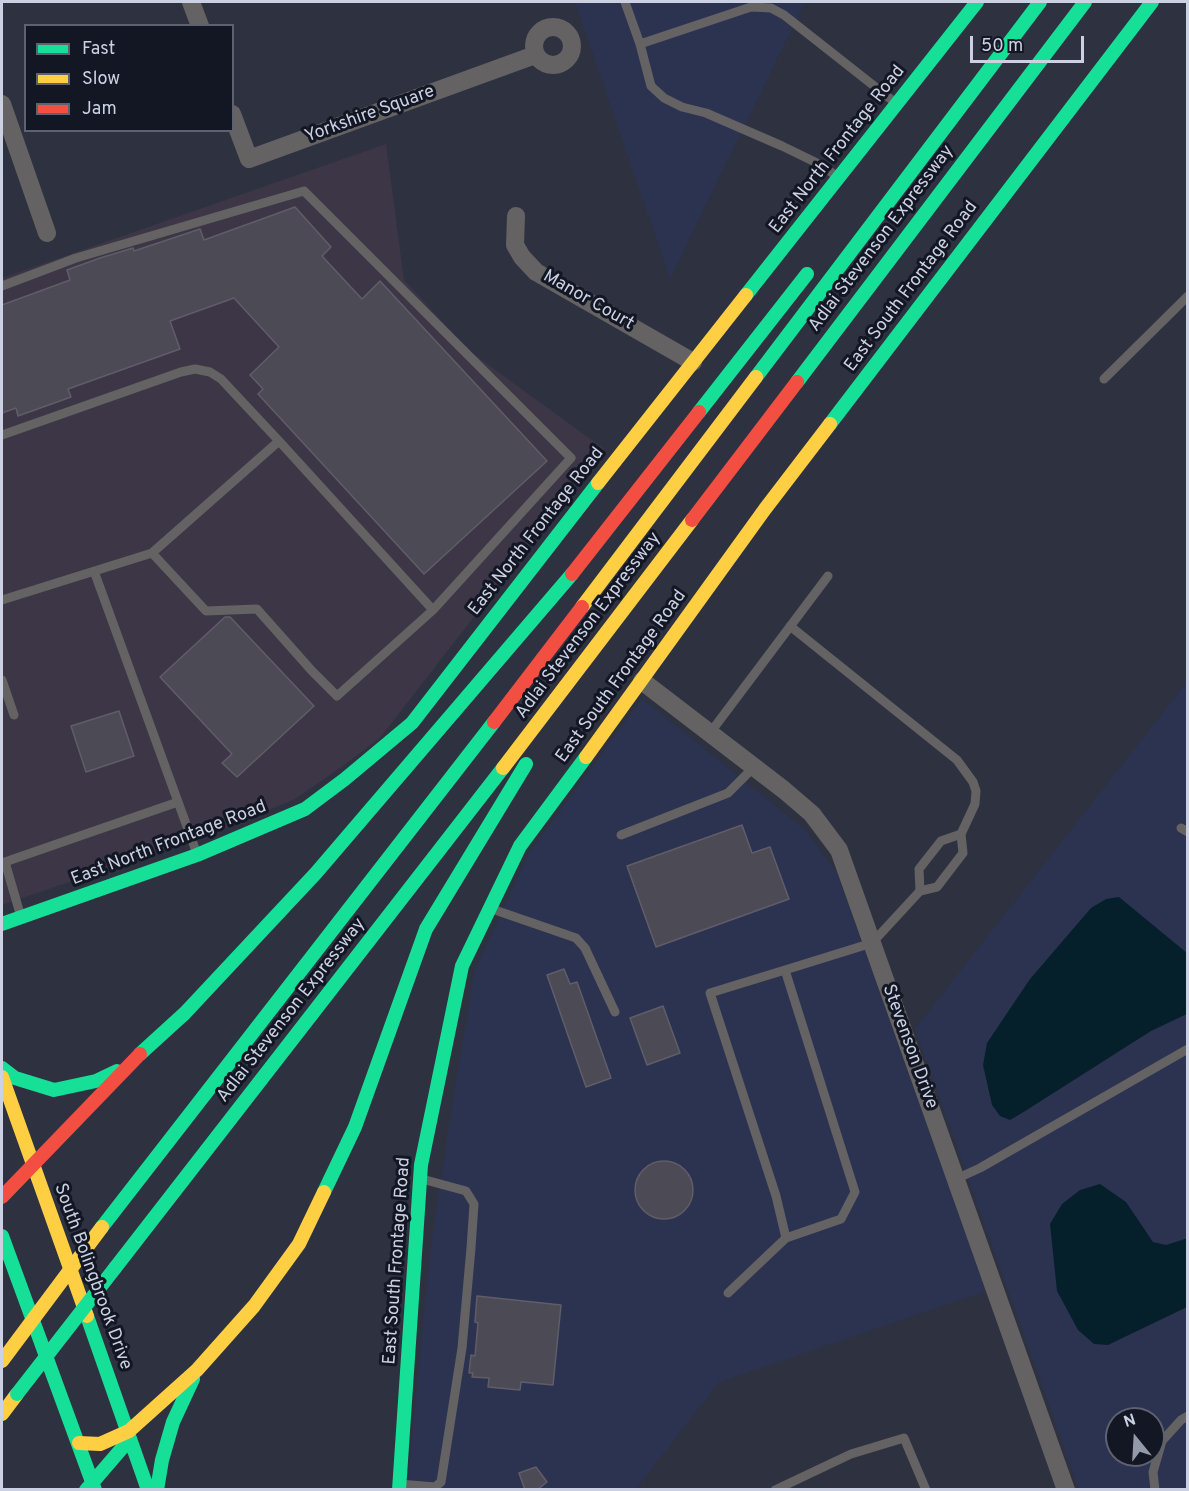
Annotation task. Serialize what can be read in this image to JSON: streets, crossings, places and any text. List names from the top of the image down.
{
  "streets": {
    "main road": [
      "East North Frontage Road",
      "Adlai Stevenson Expressway",
      "East South Frontage Road",
      "South Bolingbrook Drive"
    ],
    "street": ["Yorkshire Square", "Manor Court", "Stevenson Drive"]
  },
  "crossings": [
    ["East North Frontage Road", "Manor Court"],
    ["East South Frontage Road", "Stevenson Drive"]
  ],
  "legend": ["Fast", "Slow", "Jam"],
  "scale_bar": "50 m",
  "north": "top"
}
